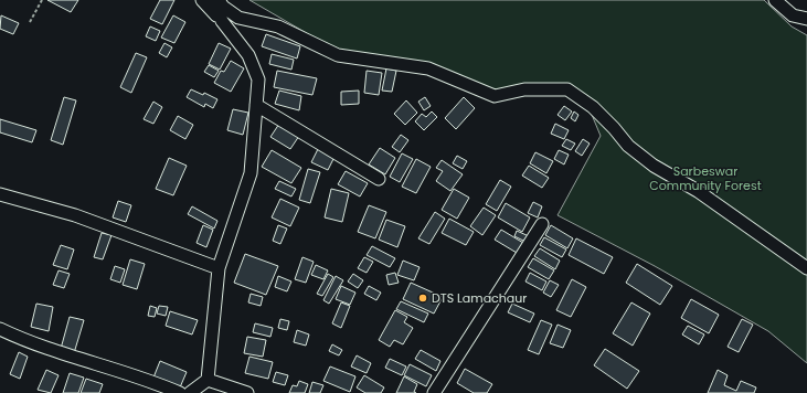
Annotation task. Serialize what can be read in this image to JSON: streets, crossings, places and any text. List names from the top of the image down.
{
  "parks": ["Sarbeswar Community Forest"],
  "places": ["DTS Lamachaur"]
}
